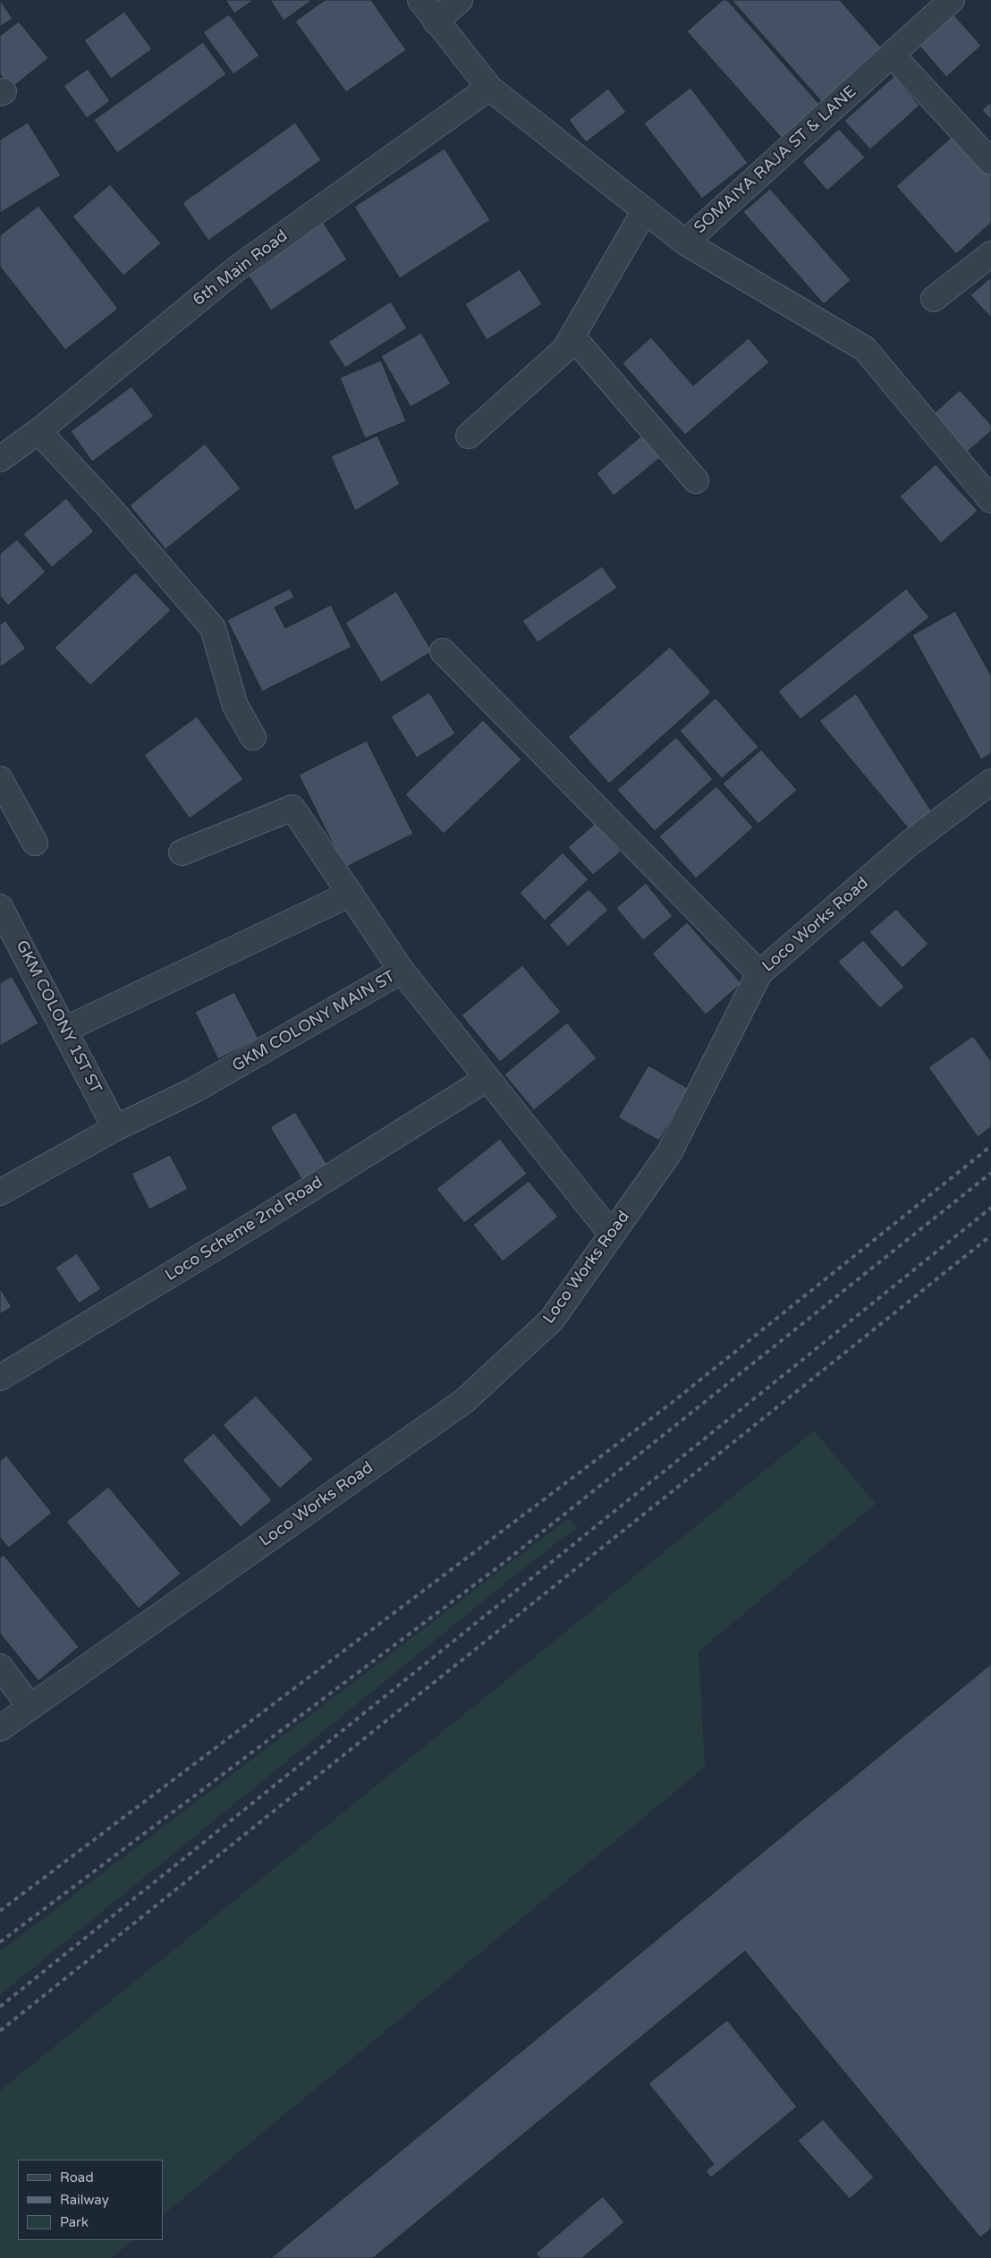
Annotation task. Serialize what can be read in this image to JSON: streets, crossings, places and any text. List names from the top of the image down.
{
  "streets": {
    "street": [
      "SOMAIYA RAJA ST & LANE",
      "6th Main Road",
      "Loco Works Road",
      "GKM COLONY 1ST ST",
      "GKM COLONY MAIN ST",
      "Loco Scheme 2nd Road"
    ]
  },
  "crossings": [
    ["SOMAIYA RAJA ST & LANE", "6th Main Road"],
    ["Loco Works Road", "GKM COLONY MAIN ST"],
    ["GKM COLONY 1ST ST", "GKM COLONY MAIN ST"],
    ["GKM COLONY MAIN ST", "Loco Scheme 2nd Road"]
  ],
  "legend": ["Road", "Railway", "Park"]
}
